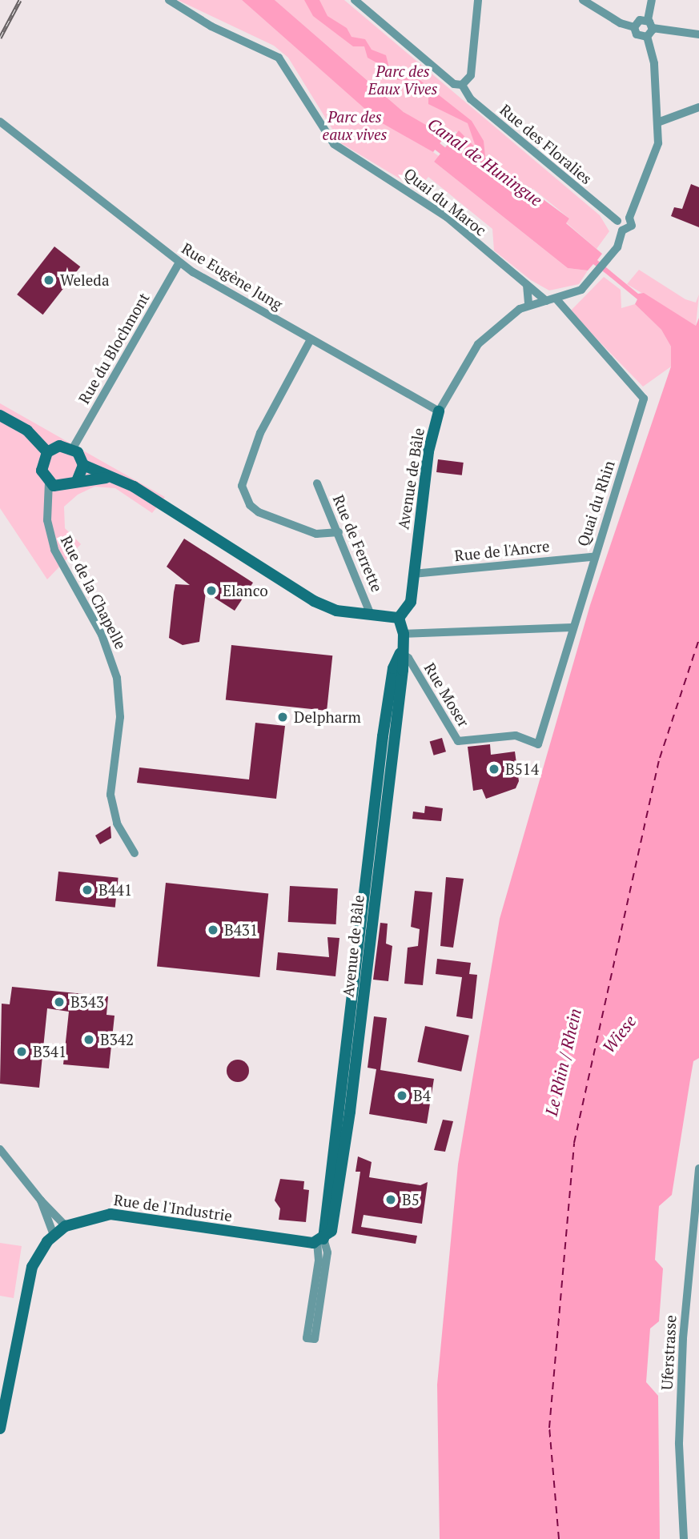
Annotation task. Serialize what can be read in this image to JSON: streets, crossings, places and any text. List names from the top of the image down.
{
  "streets": {
    "main road": ["Avenue de Bâle", "Rue de l'Industrie"],
    "street": [
      "Rue des Floralies",
      "Quai du Maroc",
      "Rue Eugène Jung",
      "Rue du Blochmont",
      "Quai du Rhin",
      "Rue de Ferrette",
      "Rue de l'Ancre",
      "Rue de la Chapelle",
      "Rue Moser",
      "Uferstrasse"
    ]
  },
  "crossings": [
    ["Rue Eugène Jung", "Rue du Blochmont"],
    ["Rue Eugène Jung", "Avenue de Bâle"],
    ["Rue du Blochmont", "Rue de la Chapelle"],
    ["Avenue de Bâle", "Rue de l'Ancre"],
    ["Avenue de Bâle", "Rue Moser"],
    ["Avenue de Bâle", "Rue de l'Industrie"],
    ["Quai du Rhin", "Rue de l'Ancre"],
    ["Quai du Rhin", "Rue Moser"]
  ],
  "water": ["Canal de Huningue", "Wiese", "Le Rhin / Rhein"],
  "parks": ["Parc des Eaux Vives", "Parc des eaux vives"],
  "places": [
    "Weleda",
    "Elanco",
    "Delpharm",
    "B514",
    "B441",
    "B431",
    "B343",
    "B342",
    "B341",
    "B4",
    "B5"
  ]
}
